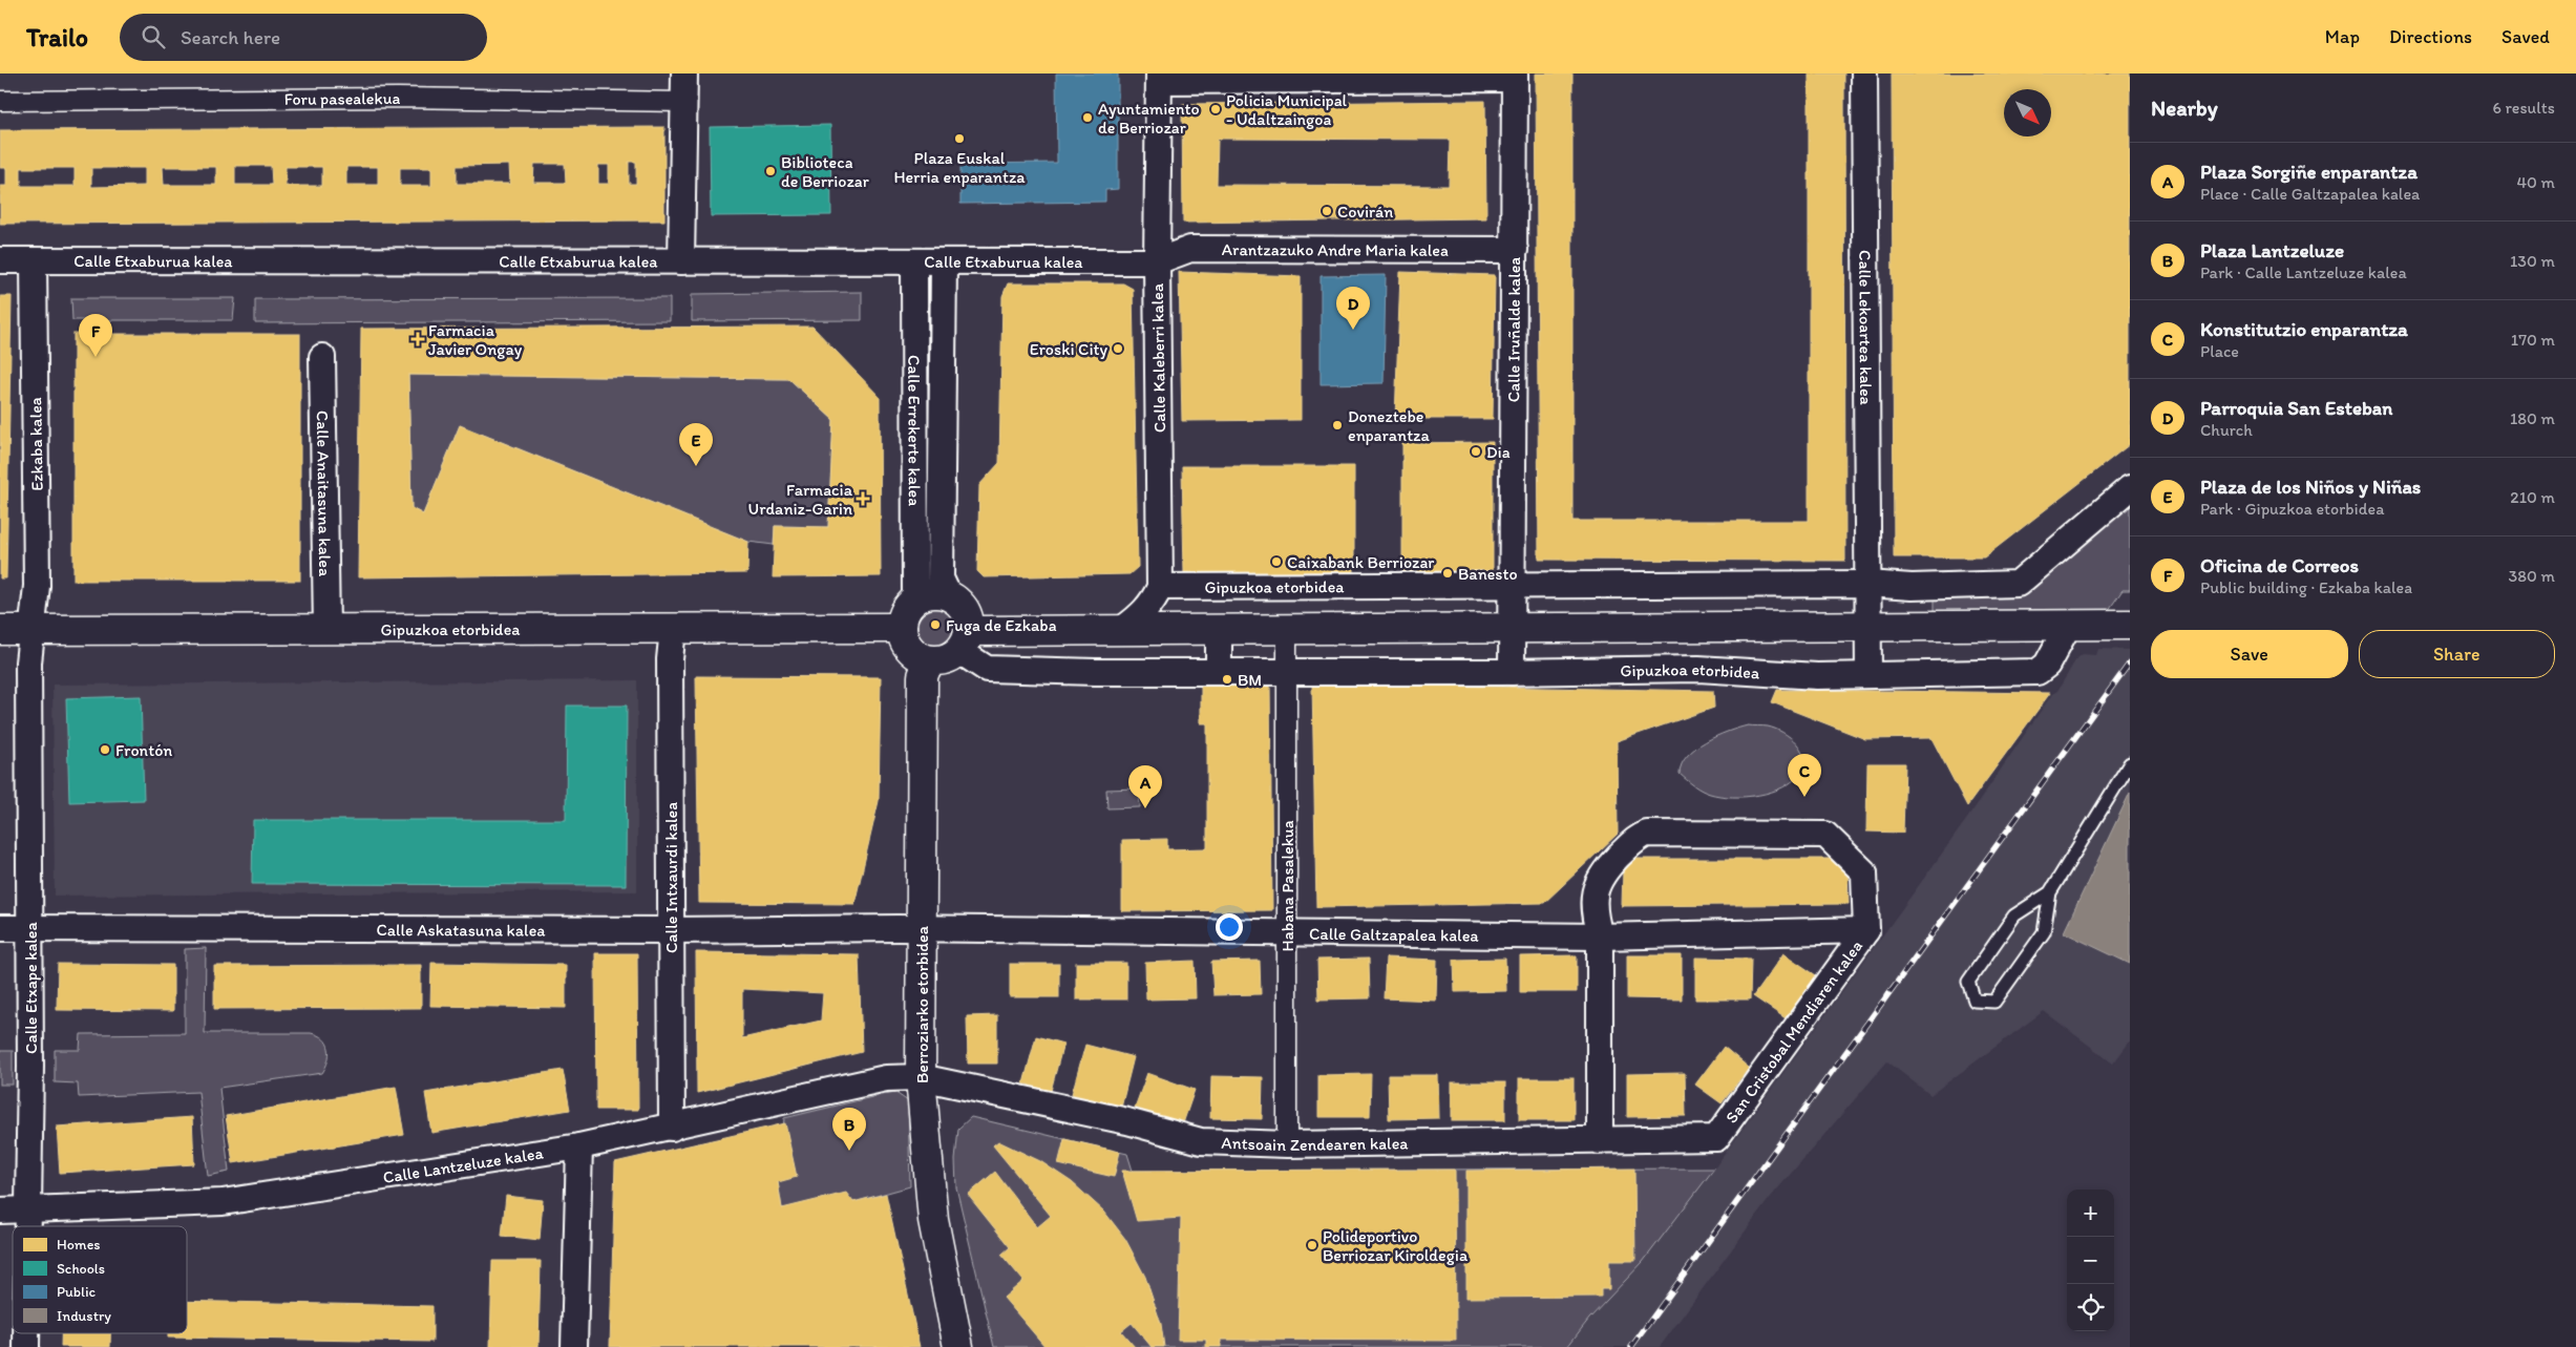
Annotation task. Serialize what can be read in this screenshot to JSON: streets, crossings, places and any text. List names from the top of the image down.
{
  "streets": {
    "main road": ["Gipuzkoa etorbidea", "Berroziarko etorbidea"],
    "street": [
      "Foru pasealekua",
      "Arantzazuko Andre Maria kalea",
      "Calle Etxaburua kalea",
      "Calle Iruñalde kalea",
      "Calle Lekoartea kalea",
      "Calle Kaleberri kalea",
      "Calle Errekerte kalea",
      "Ezkaba kalea",
      "Calle Anaitasuna kalea",
      "Calle Intxaurdi kalea",
      "Habana Pasalekua",
      "Calle Askatasuna kalea",
      "Calle Galtzapalea kalea",
      "Calle Etxape kalea",
      "San Cristobal Mendiaren kalea",
      "Antsoain Zendearen kalea",
      "Calle Lantzeluze kalea"
    ]
  },
  "crossings": [
    ["Arantzazuko Andre Maria kalea", "Calle Etxaburua kalea"],
    ["Arantzazuko Andre Maria kalea", "Calle Iruñalde kalea"],
    ["Arantzazuko Andre Maria kalea", "Calle Kaleberri kalea"],
    ["Calle Etxaburua kalea", "Calle Kaleberri kalea"],
    ["Calle Etxaburua kalea", "Calle Errekerte kalea"],
    ["Calle Etxaburua kalea", "Ezkaba kalea"],
    ["Calle Iruñalde kalea", "Gipuzkoa etorbidea"],
    ["Calle Lekoartea kalea", "Gipuzkoa etorbidea"],
    ["Calle Kaleberri kalea", "Gipuzkoa etorbidea"],
    ["Calle Errekerte kalea", "Gipuzkoa etorbidea"],
    ["Calle Errekerte kalea", "Berroziarko etorbidea"],
    ["Ezkaba kalea", "Gipuzkoa etorbidea"],
    ["Ezkaba kalea", "Calle Etxape kalea"],
    ["Calle Anaitasuna kalea", "Gipuzkoa etorbidea"],
    ["Gipuzkoa etorbidea", "Calle Intxaurdi kalea"],
    ["Gipuzkoa etorbidea", "Habana Pasalekua"],
    ["Gipuzkoa etorbidea", "Calle Etxape kalea"],
    ["Gipuzkoa etorbidea", "Berroziarko etorbidea"],
    ["Calle Intxaurdi kalea", "Calle Askatasuna kalea"],
    ["Calle Intxaurdi kalea", "Calle Lantzeluze kalea"],
    ["Habana Pasalekua", "Calle Galtzapalea kalea"],
    ["Habana Pasalekua", "Antsoain Zendearen kalea"],
    ["Calle Askatasuna kalea", "Calle Galtzapalea kalea"],
    ["Calle Askatasuna kalea", "Calle Etxape kalea"],
    ["Calle Askatasuna kalea", "Berroziarko etorbidea"],
    ["Calle Galtzapalea kalea", "Berroziarko etorbidea"],
    ["Calle Galtzapalea kalea", "San Cristobal Mendiaren kalea"],
    ["Calle Etxape kalea", "Calle Lantzeluze kalea"],
    ["Berroziarko etorbidea", "Antsoain Zendearen kalea"],
    ["Berroziarko etorbidea", "Calle Lantzeluze kalea"],
    ["San Cristobal Mendiaren kalea", "Antsoain Zendearen kalea"],
    ["Antsoain Zendearen kalea", "Calle Lantzeluze kalea"]
  ],
  "places": {
    "other": [
      "Policia Municipal - Udaltzaingoa",
      "Ayuntamiento de Berriozar",
      "Plaza Euskal Herria enparantza",
      "Biblioteca de Berriozar",
      "Covirán",
      "Eroski City",
      "Doneztebe enparantza",
      "Dia",
      "Caixabank Berriozar",
      "Banesto",
      "Fuga de Ezkaba",
      "BM",
      "Frontón",
      "Polideportivo Berriozar Kiroldegia"
    ],
    "health": ["Farmacia Javier Ongay", "Farmacia Urdaniz-Garin"]
  },
  "legend": [
    "Homes",
    "Schools",
    "Public",
    "Industry"
  ],
  "north": "bottom right",
  "page": {
    "header": "Trailo",
    "search": "Search here",
    "nav": ["Map", "Directions", "Saved"],
    "heading": ["Nearby", "6 results"],
    "list": [
      {
        "mark": "A",
        "name": "Plaza Sorgiñe enparantza",
        "note": "Place · Calle Galtzapalea kalea",
        "value": "40 m"
      },
      {
        "mark": "B",
        "name": "Plaza Lantzeluze",
        "note": "Park · Calle Lantzeluze kalea",
        "value": "130 m"
      },
      {
        "mark": "C",
        "name": "Konstitutzio enparantza",
        "note": "Place",
        "value": "170 m"
      },
      {
        "mark": "D",
        "name": "Parroquia San Esteban",
        "note": "Church",
        "value": "180 m"
      },
      {
        "mark": "E",
        "name": "Plaza de los Niños y Niñas",
        "note": "Park · Gipuzkoa etorbidea",
        "value": "210 m"
      },
      {
        "mark": "F",
        "name": "Oficina de Correos",
        "note": "Public building · Ezkaba kalea",
        "value": "380 m"
      }
    ],
    "pins": [
      "D",
      "F",
      "E",
      "C",
      "A",
      "B"
    ],
    "buttons": ["Save", "Share"],
    "map_buttons": ["+", "−"]
  }
}
